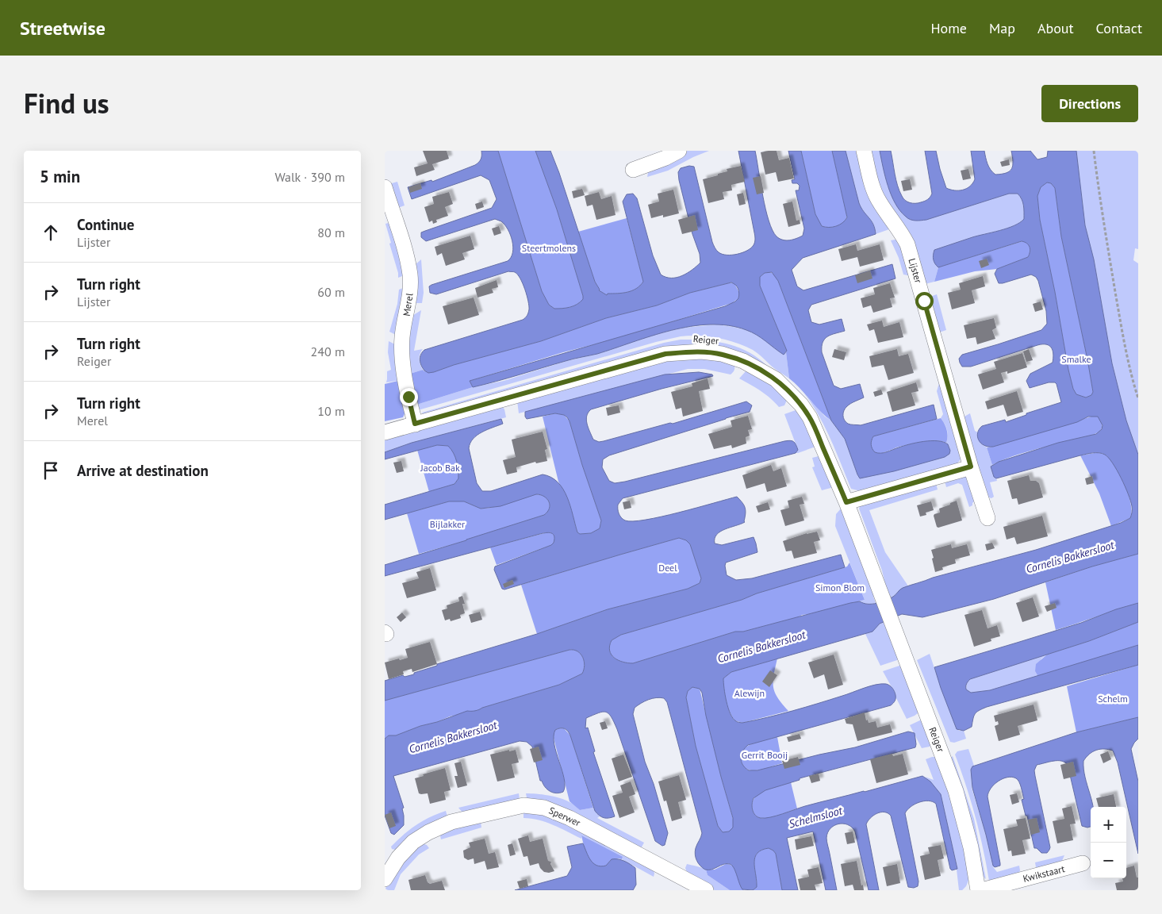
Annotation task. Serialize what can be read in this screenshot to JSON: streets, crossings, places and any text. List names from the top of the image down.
{
  "streets": {
    "street": [
      "Lijster",
      "Merel",
      "Reiger",
      "Sperwer",
      "Kwikstaart"
    ]
  },
  "crossings": [
    ["Merel", "Reiger"]
  ],
  "water": ["Cornelis Bakkersloot", "Schelmsloot"],
  "parks": [
    "Steertmolens",
    "Smalke",
    "Jacob Bak",
    "Bijlakker",
    "Deel",
    "Simon Blom",
    "Alewijn",
    "Schelm",
    "Gerrit Booij"
  ],
  "page": {
    "header": "Streetwise",
    "nav": [
      "Home",
      "Map",
      "About",
      "Contact"
    ],
    "title": "Find us",
    "buttons": "Directions",
    "heading": ["5 min", "Walk · 390 m"],
    "list": [
      ["Continue", "Lijster", "80 m"],
      ["Turn right", "Lijster", "60 m"],
      ["Turn right", "Reiger", "240 m"],
      ["Turn right", "Merel", "10 m"],
      "Arrive at destination"
    ],
    "map_buttons": ["+", "−"]
  }
}
